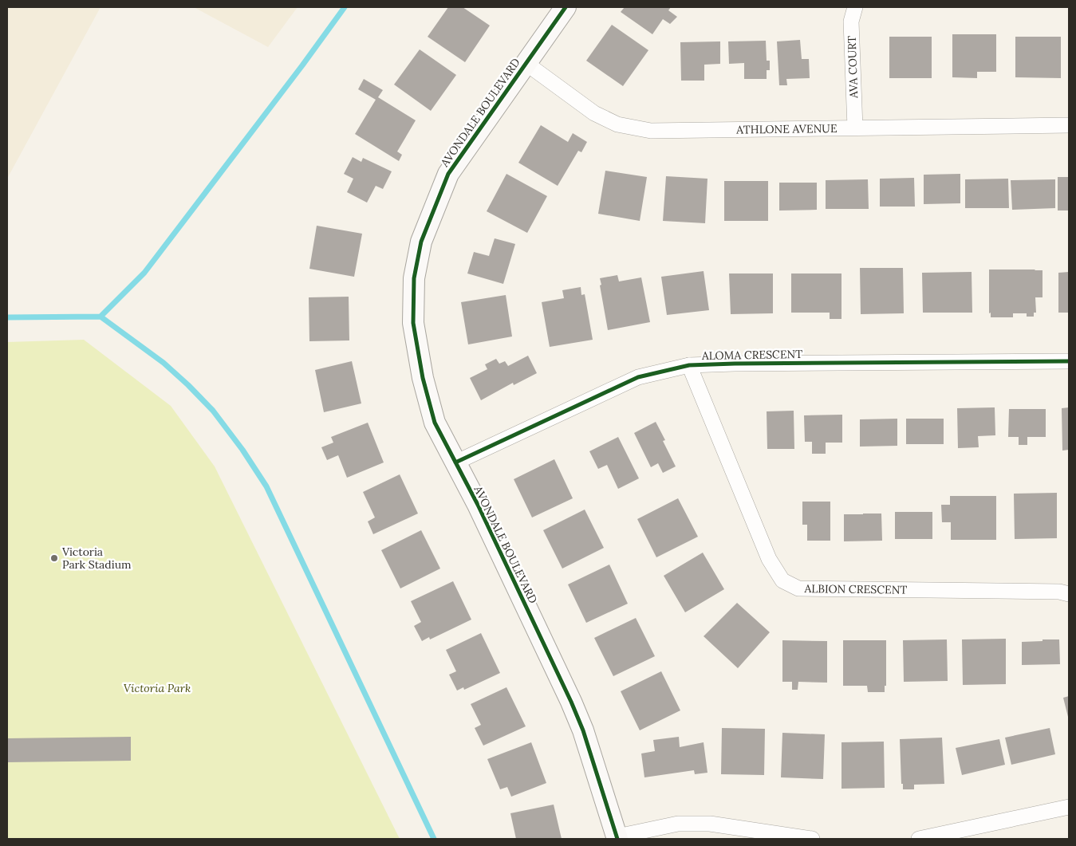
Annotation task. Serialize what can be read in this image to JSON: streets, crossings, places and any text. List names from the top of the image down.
{
  "streets": {
    "street": [
      "AVA COURT",
      "AVONDALE BOULEVARD",
      "ATHLONE AVENUE",
      "ALOMA CRESCENT",
      "ALBION CRESCENT"
    ]
  },
  "crossings": [
    ["AVA COURT", "ATHLONE AVENUE"],
    ["AVONDALE BOULEVARD", "ATHLONE AVENUE"],
    ["AVONDALE BOULEVARD", "ALOMA CRESCENT"],
    ["ALOMA CRESCENT", "ALBION CRESCENT"]
  ],
  "parks": ["Victoria Park"],
  "places": ["Victoria Park Stadium"]
}
